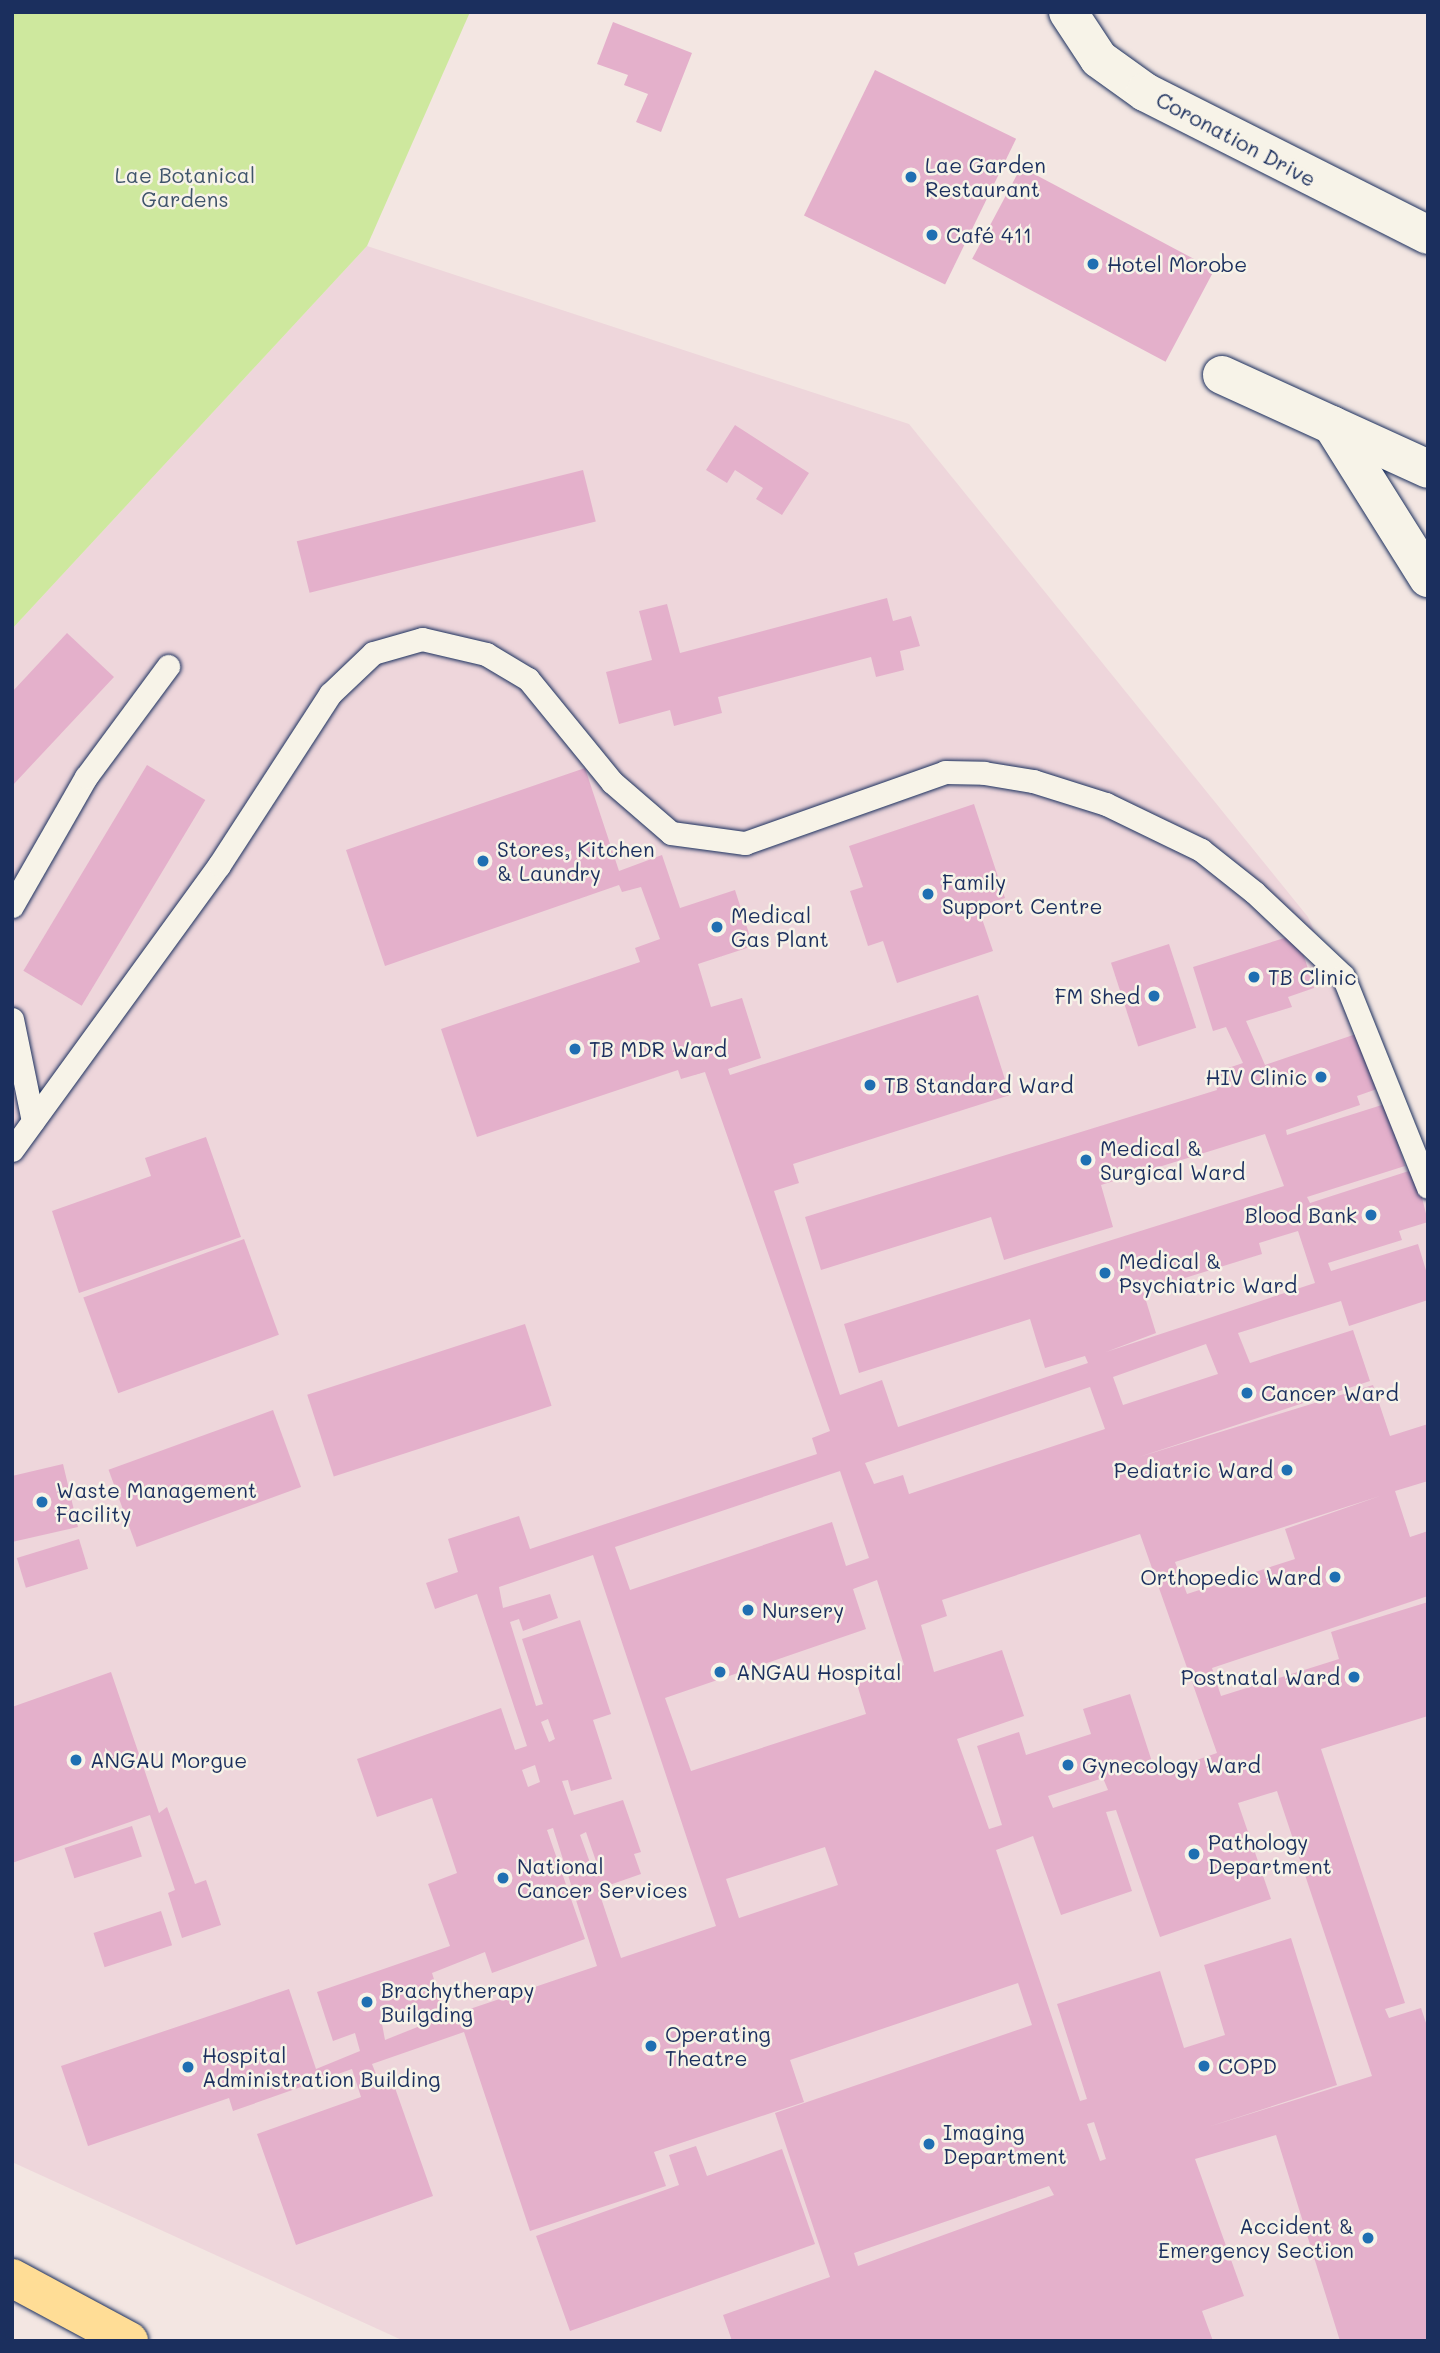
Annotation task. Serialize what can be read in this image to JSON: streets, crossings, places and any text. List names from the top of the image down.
{
  "streets": {
    "street": ["Coronation Drive"]
  },
  "parks": ["Lae Botanical Gardens"],
  "places": [
    "Lae Garden Restaurant",
    "Café 411",
    "Hotel Morobe",
    "Stores, Kitchen & Laundry",
    "Family Support Centre",
    "Medical Gas Plant",
    "TB Clinic",
    "FM Shed",
    "TB MDR Ward",
    "HIV Clinic",
    "TB Standard Ward",
    "Medical & Surgical Ward",
    "Blood Bank",
    "Medical & Psychiatric Ward",
    "Cancer Ward",
    "Pediatric Ward",
    "Waste Management Facility",
    "Orthopedic Ward",
    "Nursery",
    "ANGAU Hospital",
    "Postnatal Ward",
    "ANGAU Morgue",
    "Gynecology Ward",
    "Pathology Department",
    "National Cancer Services",
    "Brachytherapy Builgding",
    "Operating Theatre",
    "COPD",
    "Hospital Administration Building",
    "Imaging Department",
    "Accident & Emergency Section"
  ]
}
